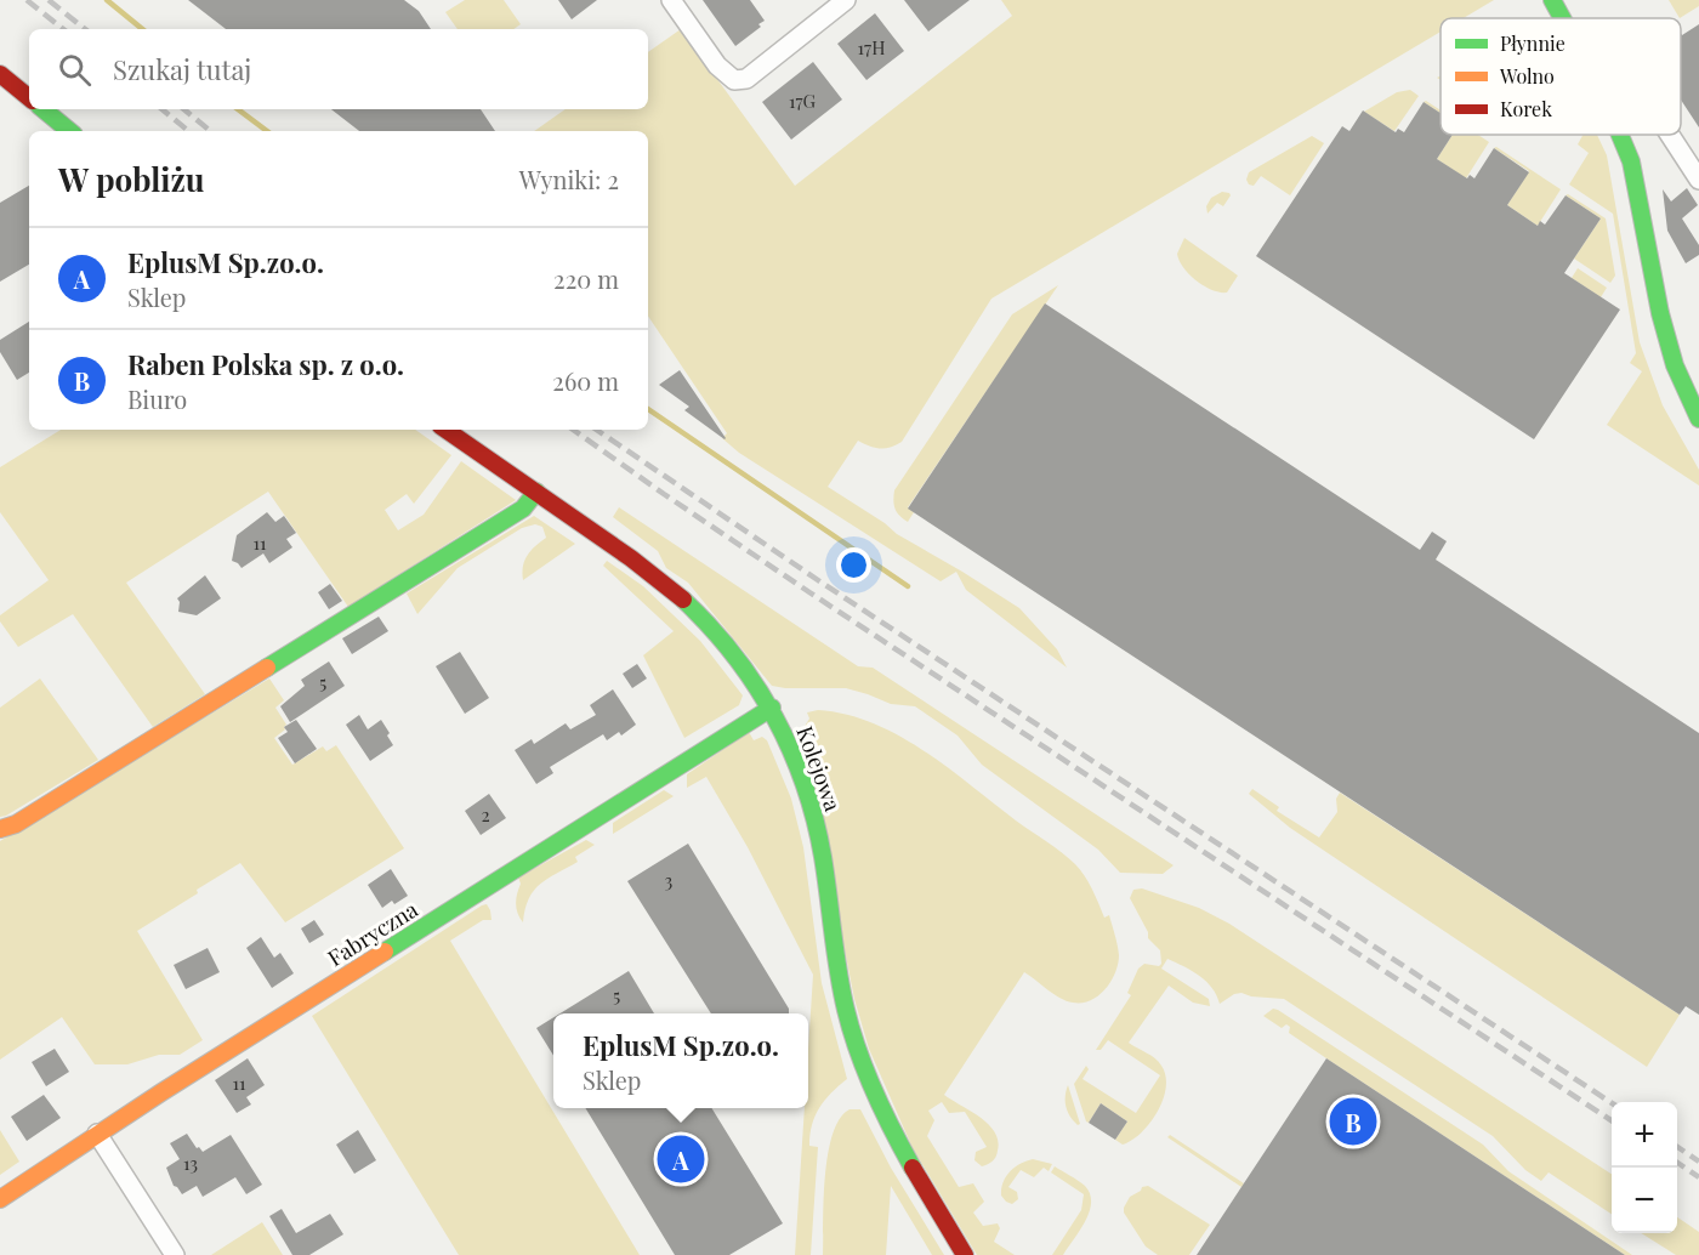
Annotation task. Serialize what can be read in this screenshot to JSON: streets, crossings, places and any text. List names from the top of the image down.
{
  "streets": {
    "street": ["Kolejowa", "Fabryczna"]
  },
  "crossings": [
    ["Kolejowa", "Fabryczna"]
  ],
  "house_numbers": [
    "17H",
    "17G",
    "11",
    "5",
    "2",
    "3",
    "5",
    "11",
    "13"
  ],
  "legend": ["Płynnie", "Wolno", "Korek"],
  "page": {
    "search": "Szukaj tutaj",
    "heading": ["W pobliżu", "Wyniki: 2"],
    "list": [
      {
        "mark": "A",
        "name": "EplusM Sp.zo.o.",
        "note": "Sklep",
        "value": "220 m"
      },
      {
        "mark": "B",
        "name": "Raben Polska sp. z o.o.",
        "note": "Biuro",
        "value": "260 m"
      }
    ],
    "popup": ["EplusM Sp.zo.o.", "Sklep"],
    "pins": ["B", "A"],
    "map_buttons": ["+", "−"]
  }
}
